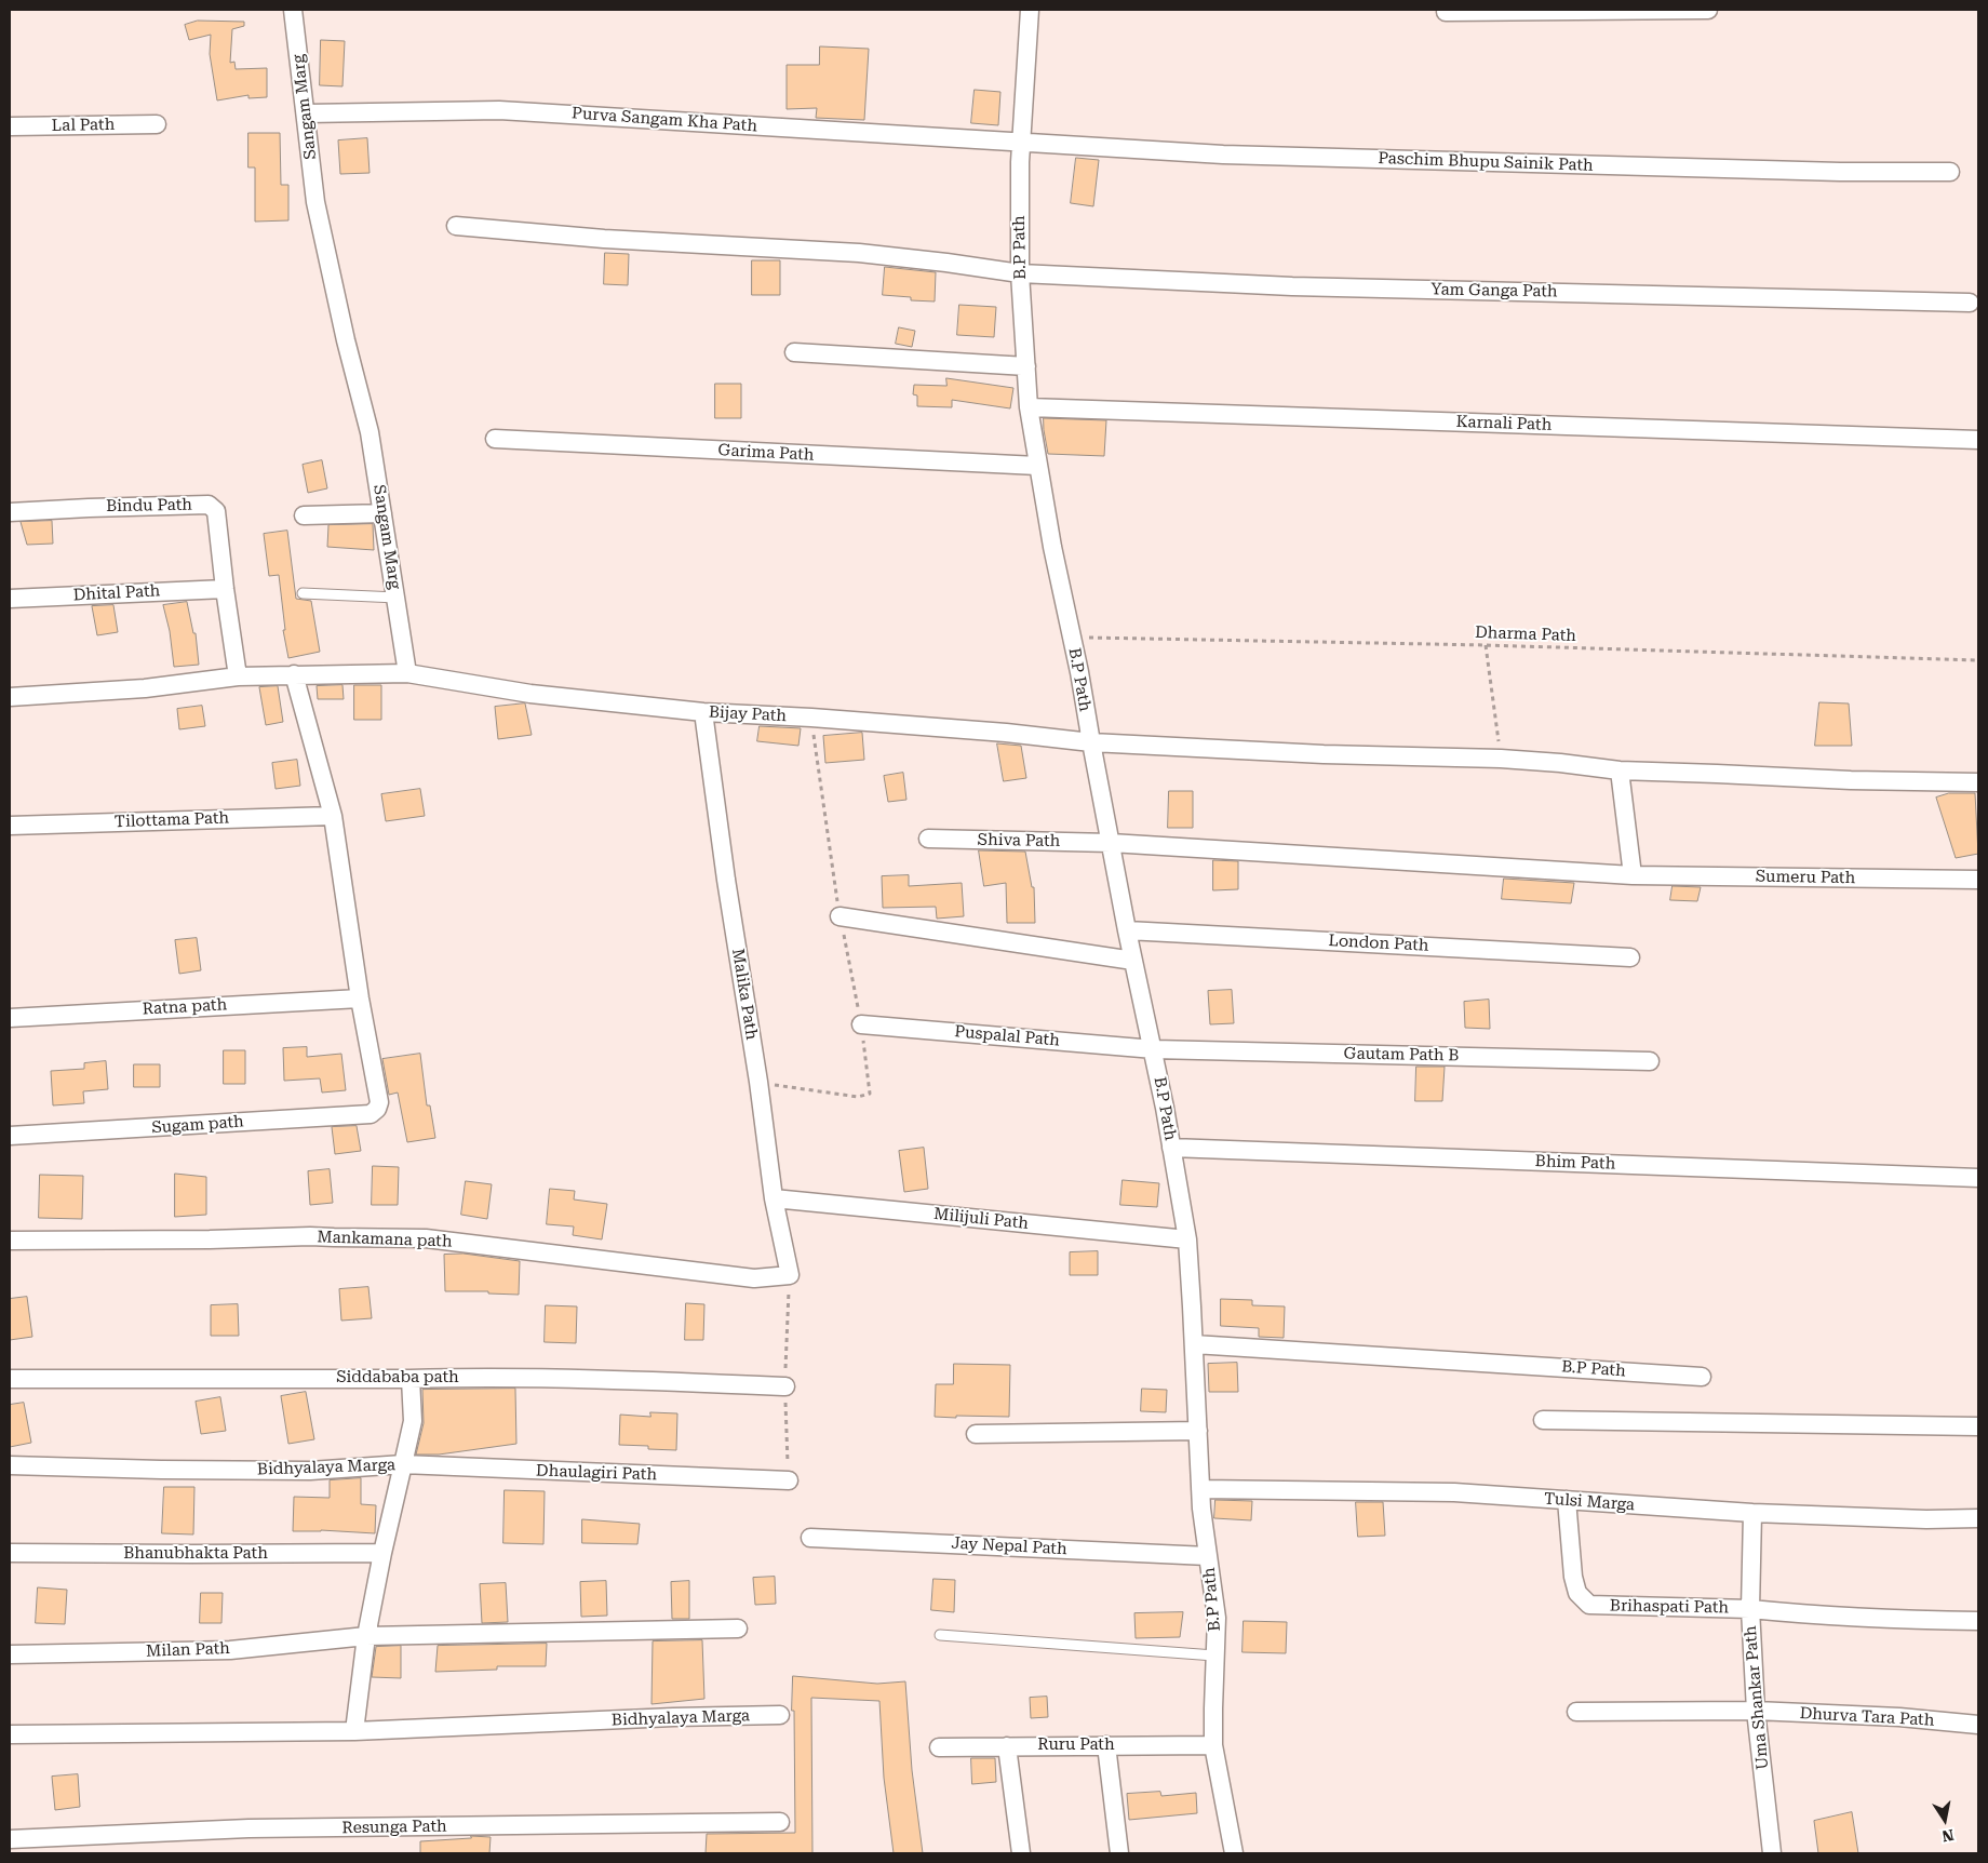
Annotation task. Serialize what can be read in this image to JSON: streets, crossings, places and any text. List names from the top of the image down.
{
  "streets": {
    "street": [
      "Sangam Marg",
      "Purva Sangam Kha Path",
      "Lal Path",
      "Paschim Bhupu Sainik Path",
      "B.P Path",
      "Yam Ganga Path",
      "Karnali Path",
      "Garima Path",
      "Bindu Path",
      "Dhital Path",
      "Bijay Path",
      "Tilottama Path",
      "Shiva Path",
      "Sumeru Path",
      "London Path",
      "Malika Path",
      "Ratna path",
      "Puspalal Path",
      "Gautam Path B",
      "Sugam path",
      "Bhim Path",
      "Milijuli Path",
      "Mankamana path",
      "Siddababa path",
      "Bidhyalaya Marga",
      "Dhaulagiri Path",
      "Tulsi Marga",
      "Jay Nepal Path",
      "Bhanubhakta Path",
      "Brihaspati Path",
      "Milan Path",
      "Uma Shankar Path",
      "Dhurva Tara Path",
      "Ruru Path",
      "Resunga Path"
    ],
    "path": ["Dharma Path"]
  },
  "crossings": [
    ["Sangam Marg", "Purva Sangam Kha Path"],
    ["Sangam Marg", "Bijay Path"],
    ["Purva Sangam Kha Path", "Paschim Bhupu Sainik Path"],
    ["Purva Sangam Kha Path", "B.P Path"],
    ["Paschim Bhupu Sainik Path", "B.P Path"],
    ["B.P Path", "Yam Ganga Path"],
    ["B.P Path", "Karnali Path"],
    ["B.P Path", "Garima Path"],
    ["B.P Path", "Dharma Path"],
    ["B.P Path", "Bijay Path"],
    ["B.P Path", "Shiva Path"],
    ["B.P Path", "London Path"],
    ["B.P Path", "Puspalal Path"],
    ["B.P Path", "Gautam Path B"],
    ["B.P Path", "Bhim Path"],
    ["B.P Path", "Milijuli Path"],
    ["B.P Path", "Tulsi Marga"],
    ["B.P Path", "Jay Nepal Path"],
    ["B.P Path", "Ruru Path"],
    ["Bindu Path", "Dhital Path"],
    ["Bijay Path", "Malika Path"],
    ["Shiva Path", "Sumeru Path"],
    ["Malika Path", "Milijuli Path"],
    ["Malika Path", "Mankamana path"],
    ["Ratna path", "Sugam path"],
    ["Puspalal Path", "Gautam Path B"],
    ["Bidhyalaya Marga", "Dhaulagiri Path"],
    ["Bidhyalaya Marga", "Bhanubhakta Path"],
    ["Bidhyalaya Marga", "Milan Path"],
    ["Tulsi Marga", "Brihaspati Path"],
    ["Brihaspati Path", "Uma Shankar Path"],
    ["Uma Shankar Path", "Dhurva Tara Path"]
  ],
  "north": "bottom"
}
